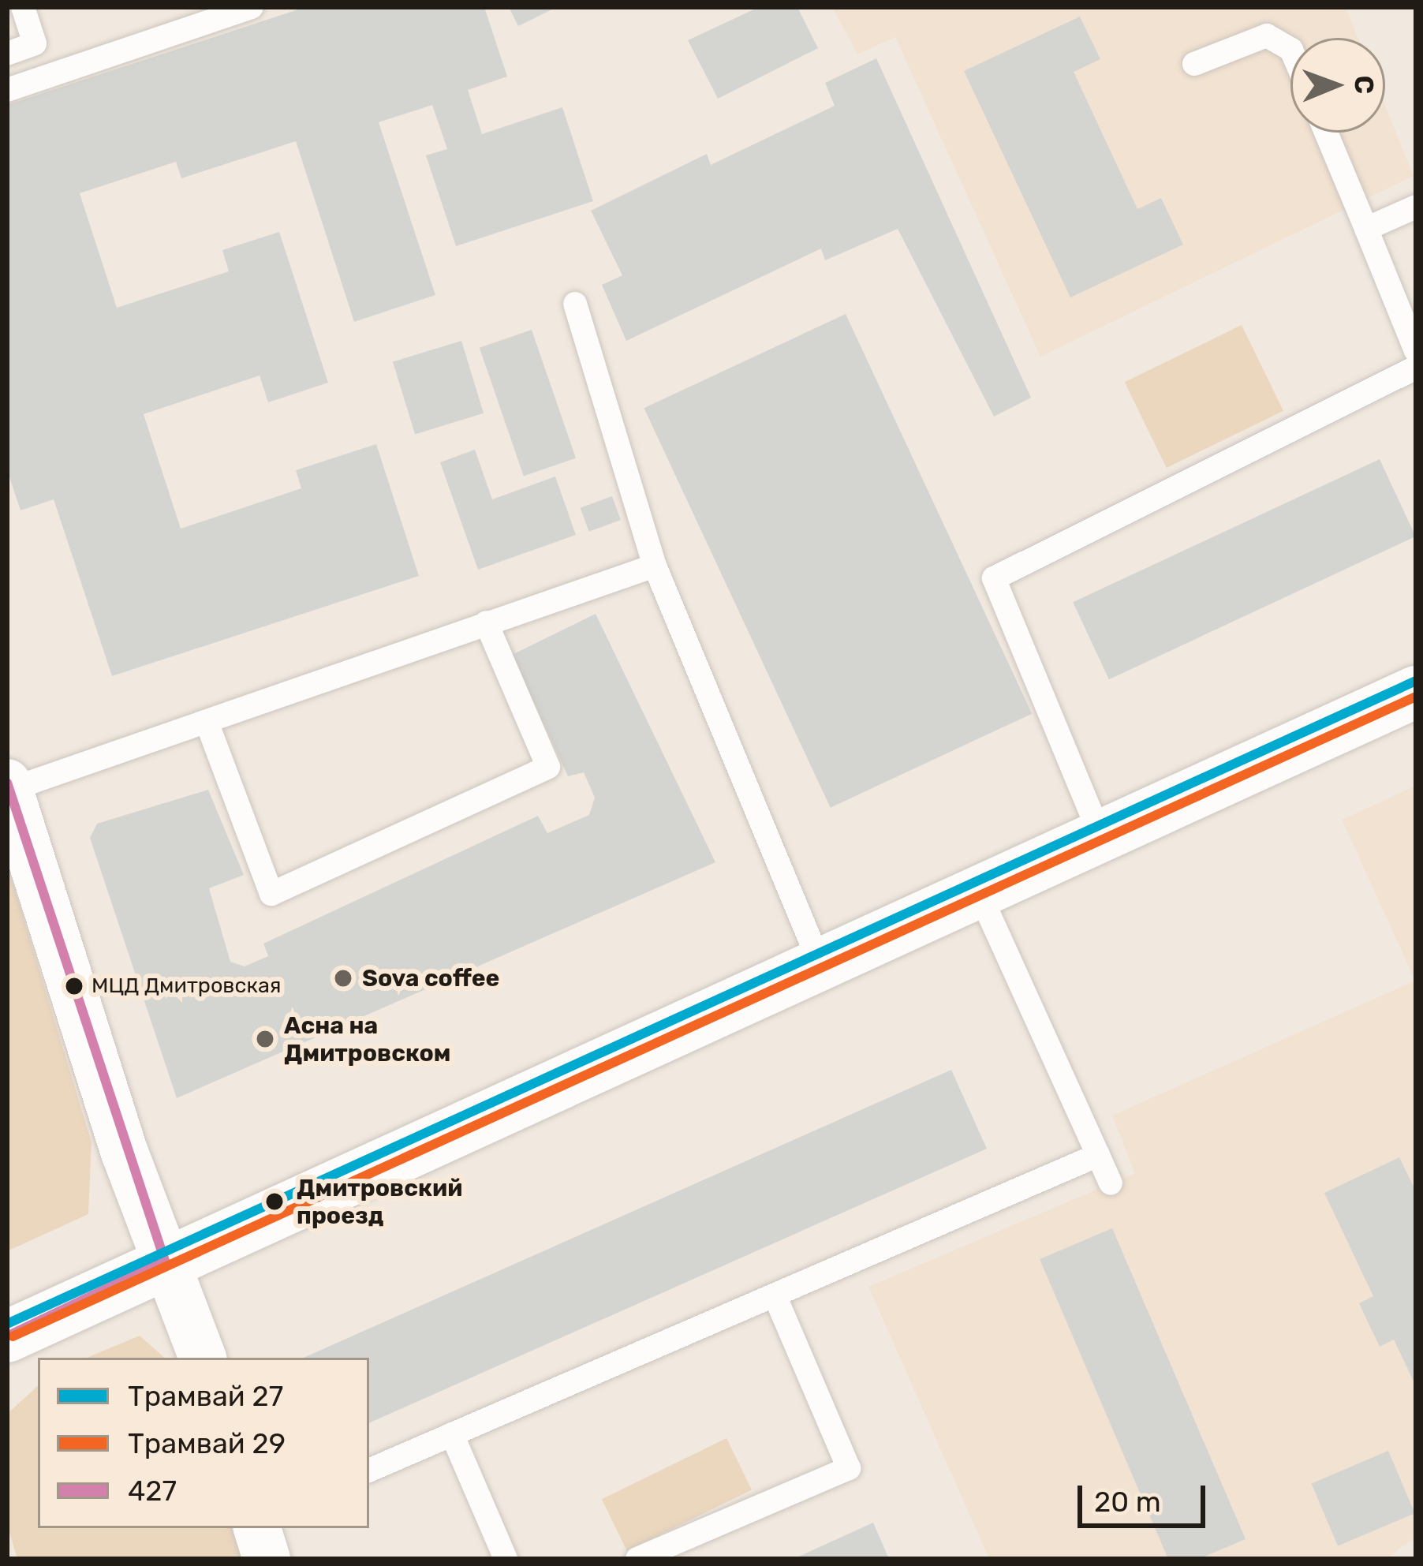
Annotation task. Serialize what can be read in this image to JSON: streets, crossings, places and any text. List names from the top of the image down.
{
  "places": [
    "Sova coffee",
    "МЦД Дмитровская",
    "Асна на Дмитровском",
    "Дмитровский проезд"
  ],
  "lines": ["tram line 27", "tram line 29", "transit line 427"],
  "legend": ["Трамвай 27", "Трамвай 29", "427"],
  "scale_bar": "20 m",
  "north": "right"
}
